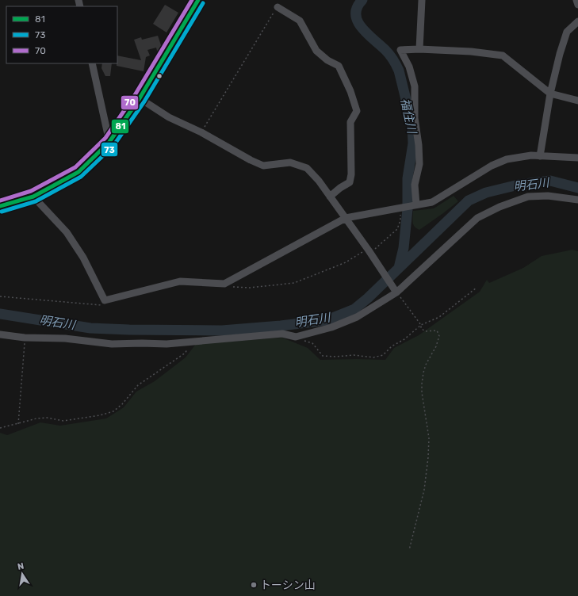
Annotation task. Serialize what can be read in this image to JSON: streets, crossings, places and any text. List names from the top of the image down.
{
  "water": ["福住川", "明石川"],
  "places": ["トーシン山"],
  "lines": ["transit line 81", "transit line 70", "transit line 73"],
  "legend": ["81", "73", "70"],
  "north": "top"
}
